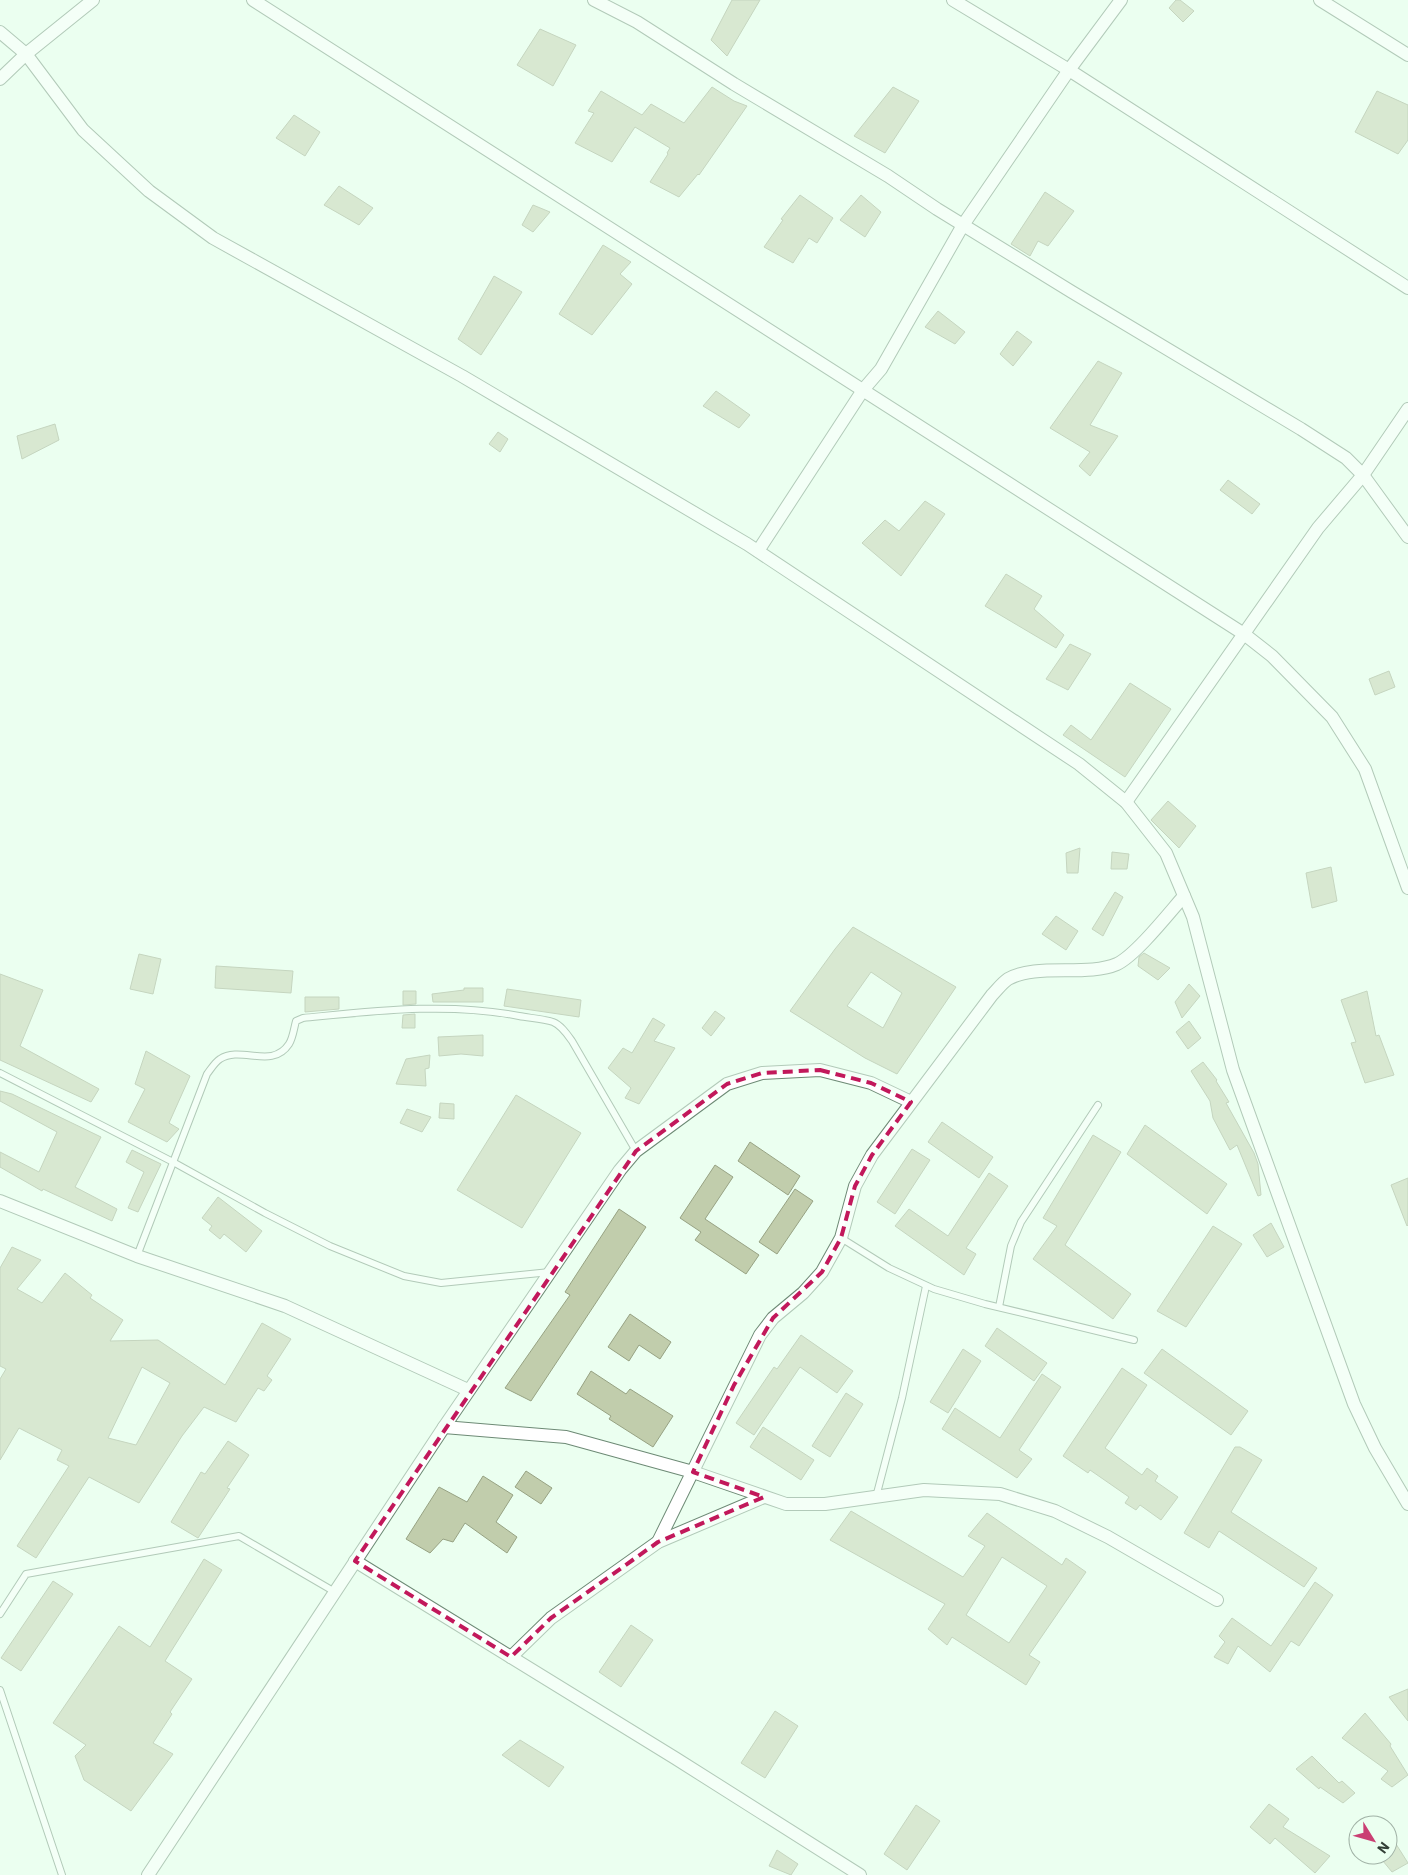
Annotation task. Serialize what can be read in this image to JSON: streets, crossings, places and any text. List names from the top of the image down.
{
  "north": "bottom right"
}
